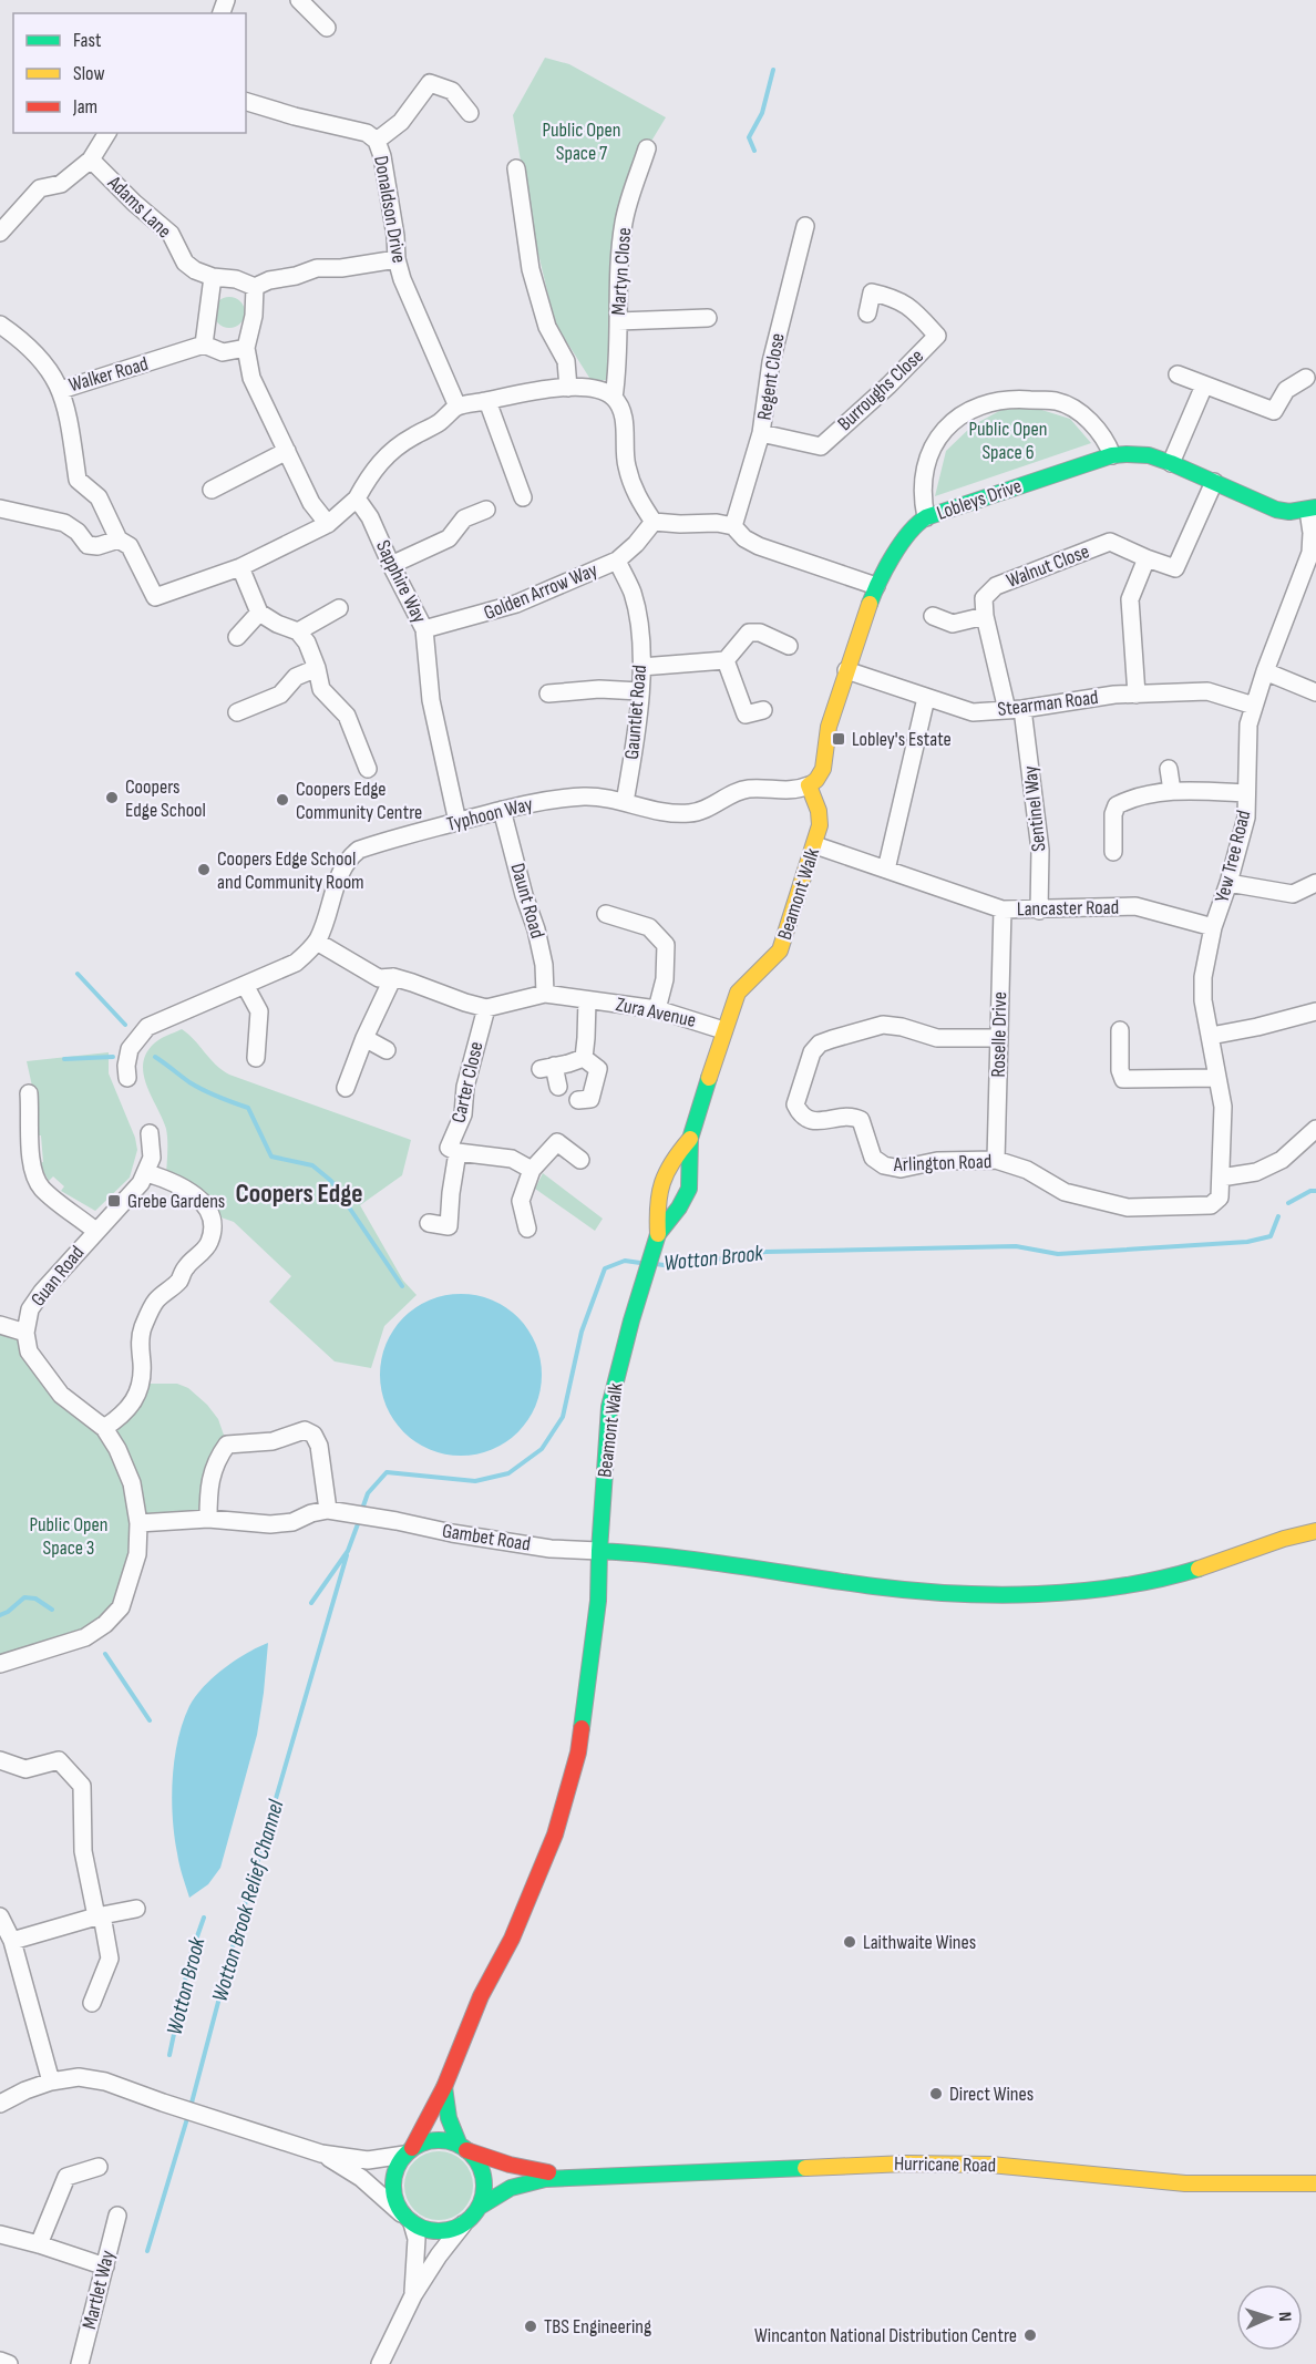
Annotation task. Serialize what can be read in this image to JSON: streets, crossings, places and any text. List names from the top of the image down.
{
  "streets": {
    "street": [
      "Adams Lane",
      "Donaldson Drive",
      "Martyn Close",
      "Walker Road",
      "Regent Close",
      "Burroughs Close",
      "Lobleys Drive",
      "Walnut Close",
      "Sapphire Way",
      "Golden Arrow Way",
      "Stearman Road",
      "Gauntlet Road",
      "Sentinel Way",
      "Typhoon Way",
      "Yew Tree Road",
      "Beamont Walk",
      "Daunt Road",
      "Lancaster Road",
      "Zura Avenue",
      "Roselle Drive",
      "Carter Close",
      "Arlington Road",
      "Guan Road",
      "Gambet Road",
      "Hurricane Road",
      "Martlet Way"
    ]
  },
  "crossings": [
    ["Regent Close", "Burroughs Close"],
    ["Lobleys Drive", "Walnut Close"],
    ["Lobleys Drive", "Stearman Road"],
    ["Lobleys Drive", "Typhoon Way"],
    ["Lobleys Drive", "Yew Tree Road"],
    ["Lobleys Drive", "Beamont Walk"],
    ["Walnut Close", "Sentinel Way"],
    ["Sapphire Way", "Golden Arrow Way"],
    ["Sapphire Way", "Typhoon Way"],
    ["Golden Arrow Way", "Gauntlet Road"],
    ["Stearman Road", "Sentinel Way"],
    ["Stearman Road", "Yew Tree Road"],
    ["Gauntlet Road", "Typhoon Way"],
    ["Sentinel Way", "Lancaster Road"],
    ["Typhoon Way", "Beamont Walk"],
    ["Typhoon Way", "Daunt Road"],
    ["Yew Tree Road", "Lancaster Road"],
    ["Yew Tree Road", "Arlington Road"],
    ["Beamont Walk", "Lancaster Road"],
    ["Beamont Walk", "Zura Avenue"],
    ["Beamont Walk", "Gambet Road"],
    ["Beamont Walk", "Hurricane Road"],
    ["Daunt Road", "Zura Avenue"],
    ["Lancaster Road", "Roselle Drive"],
    ["Zura Avenue", "Carter Close"],
    ["Roselle Drive", "Arlington Road"]
  ],
  "districts": ["Coopers Edge"],
  "water": ["Wotton Brook", "Wotton Brook Relief Channel"],
  "parks": ["Public Open Space 7", "Public Open Space 6", "Public Open Space 3"],
  "places": {
    "transit": ["Lobley's Estate", "Grebe Gardens"],
    "other": [
      "Coopers Edge School",
      "Coopers Edge Community Centre",
      "Coopers Edge School and Community Room",
      "Laithwaite Wines",
      "Direct Wines",
      "TBS Engineering",
      "Wincanton National Distribution Centre"
    ]
  },
  "legend": ["Fast", "Slow", "Jam"],
  "north": "right"
}
